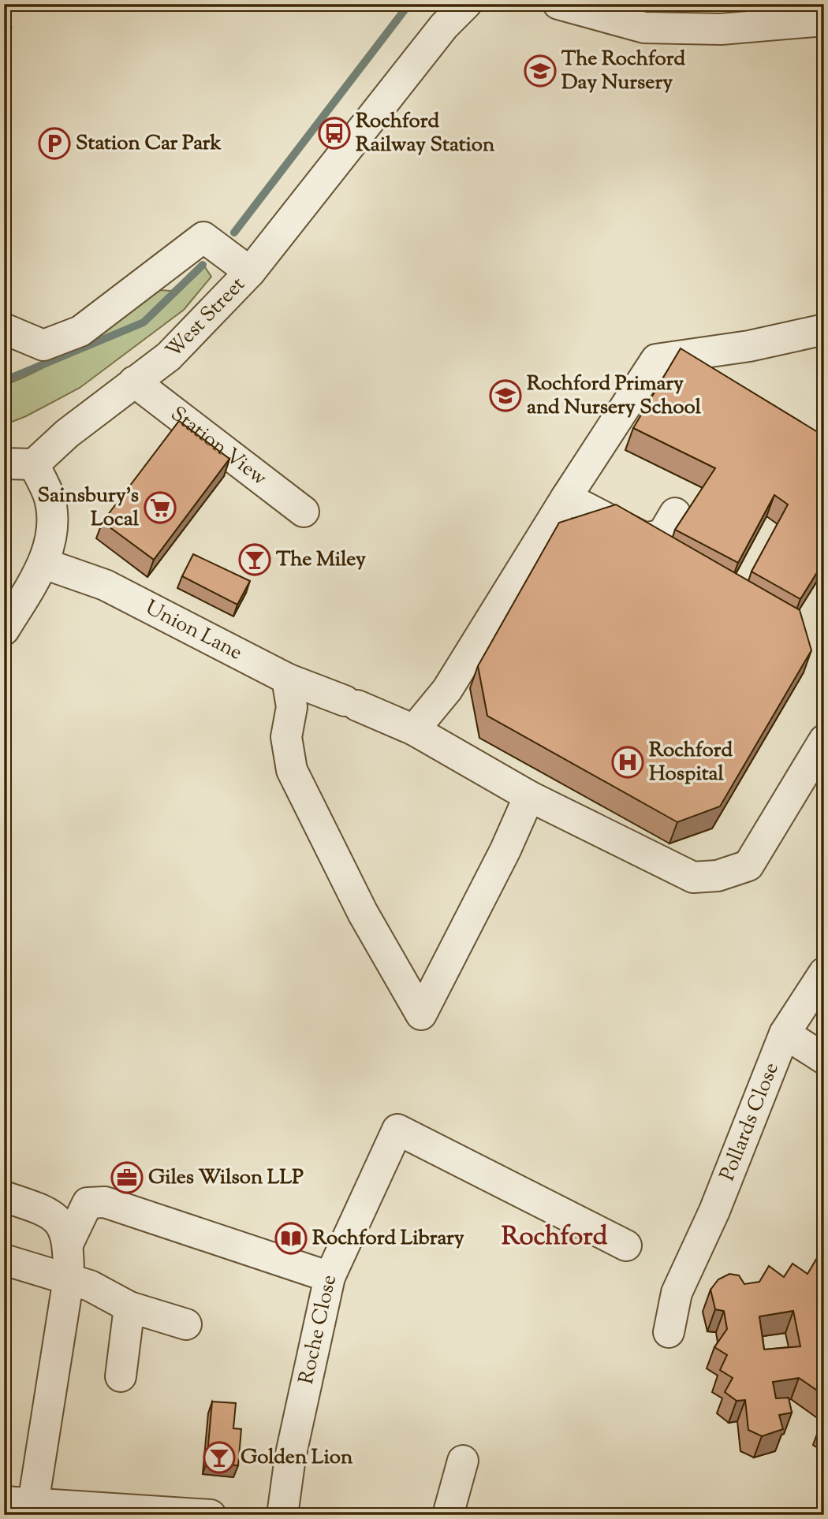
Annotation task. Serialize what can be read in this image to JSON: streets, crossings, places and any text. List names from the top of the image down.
{
  "streets": {
    "street": [
      "West Street",
      "Station View",
      "Union Lane",
      "Pollards Close",
      "Roche Close"
    ]
  },
  "crossings": [
    ["West Street", "Station View"]
  ],
  "districts": ["Rochford"],
  "places": {
    "school or university": ["The Rochford Day Nursery", "Rochford Primary and Nursery School"],
    "bus stop": ["Rochford Railway Station"],
    "parking": ["Station Car Park"],
    "supermarket": ["Sainsbury's Local"],
    "bar": ["The Miley", "Golden Lion"],
    "hospital": ["Rochford Hospital"],
    "office": ["Giles Wilson LLP"],
    "library": ["Rochford Library"]
  }
}
